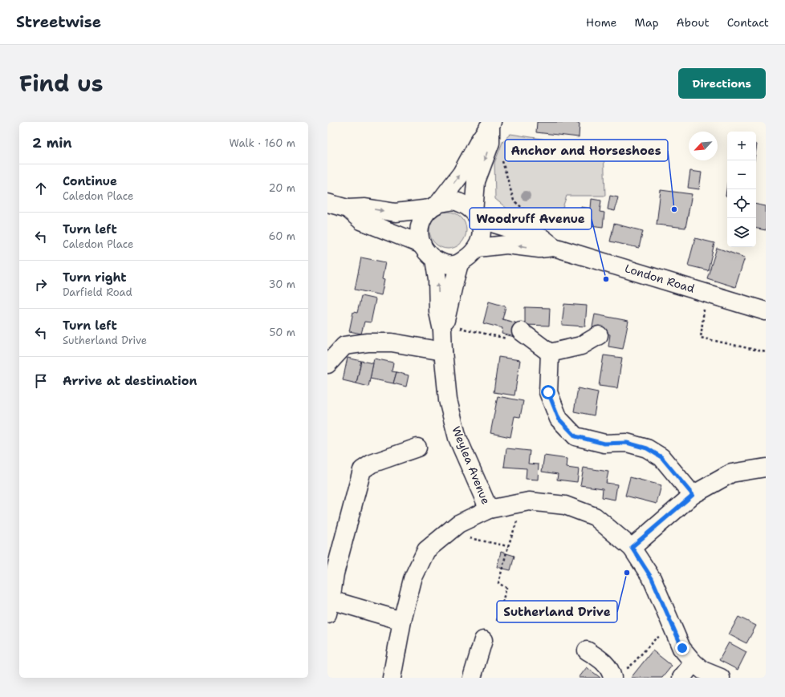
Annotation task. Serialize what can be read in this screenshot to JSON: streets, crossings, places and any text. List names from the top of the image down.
{
  "streets": {
    "street": ["London Road", "Weylea Avenue"]
  },
  "crossings": [
    ["London Road", "Weylea Avenue"]
  ],
  "places": ["Anchor and Horseshoes", "Woodruff Avenue", "Sutherland Drive"],
  "north": "bottom left",
  "page": {
    "header": "Streetwise",
    "nav": [
      "Home",
      "Map",
      "About",
      "Contact"
    ],
    "title": "Find us",
    "buttons": "Directions",
    "heading": ["2 min", "Walk · 160 m"],
    "map_buttons": ["+", "−"],
    "list": [
      ["Continue", "Caledon Place", "20 m"],
      ["Turn left", "Caledon Place", "60 m"],
      ["Turn right", "Darfield Road", "30 m"],
      ["Turn left", "Sutherland Drive", "50 m"],
      "Arrive at destination"
    ]
  }
}
